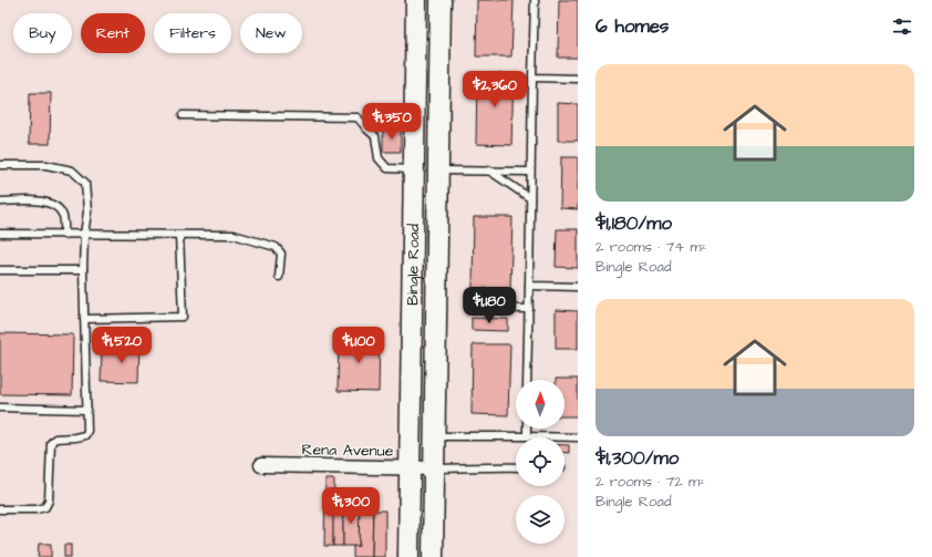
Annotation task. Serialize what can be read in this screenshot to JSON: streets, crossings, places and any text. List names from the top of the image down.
{
  "streets": {
    "main road": ["Bingle Road"],
    "street": ["Rena Avenue"]
  },
  "crossings": [
    ["Bingle Road", "Rena Avenue"]
  ],
  "north": "top",
  "page": {
    "heading": "6 homes",
    "chip": [
      "Buy",
      "Rent",
      "Filters",
      "New"
    ],
    "list": [
      {
        "name": "$1,180/mo",
        "note": "2 rooms · 74 m² · Bingle Road"
      },
      {
        "name": "$1,300/mo",
        "note": "2 rooms · 72 m² · Bingle Road"
      }
    ],
    "price": [
      "$2,360",
      "$1,350",
      "$1,180",
      "$1,520",
      "$1,100",
      "$1,300"
    ]
  }
}
